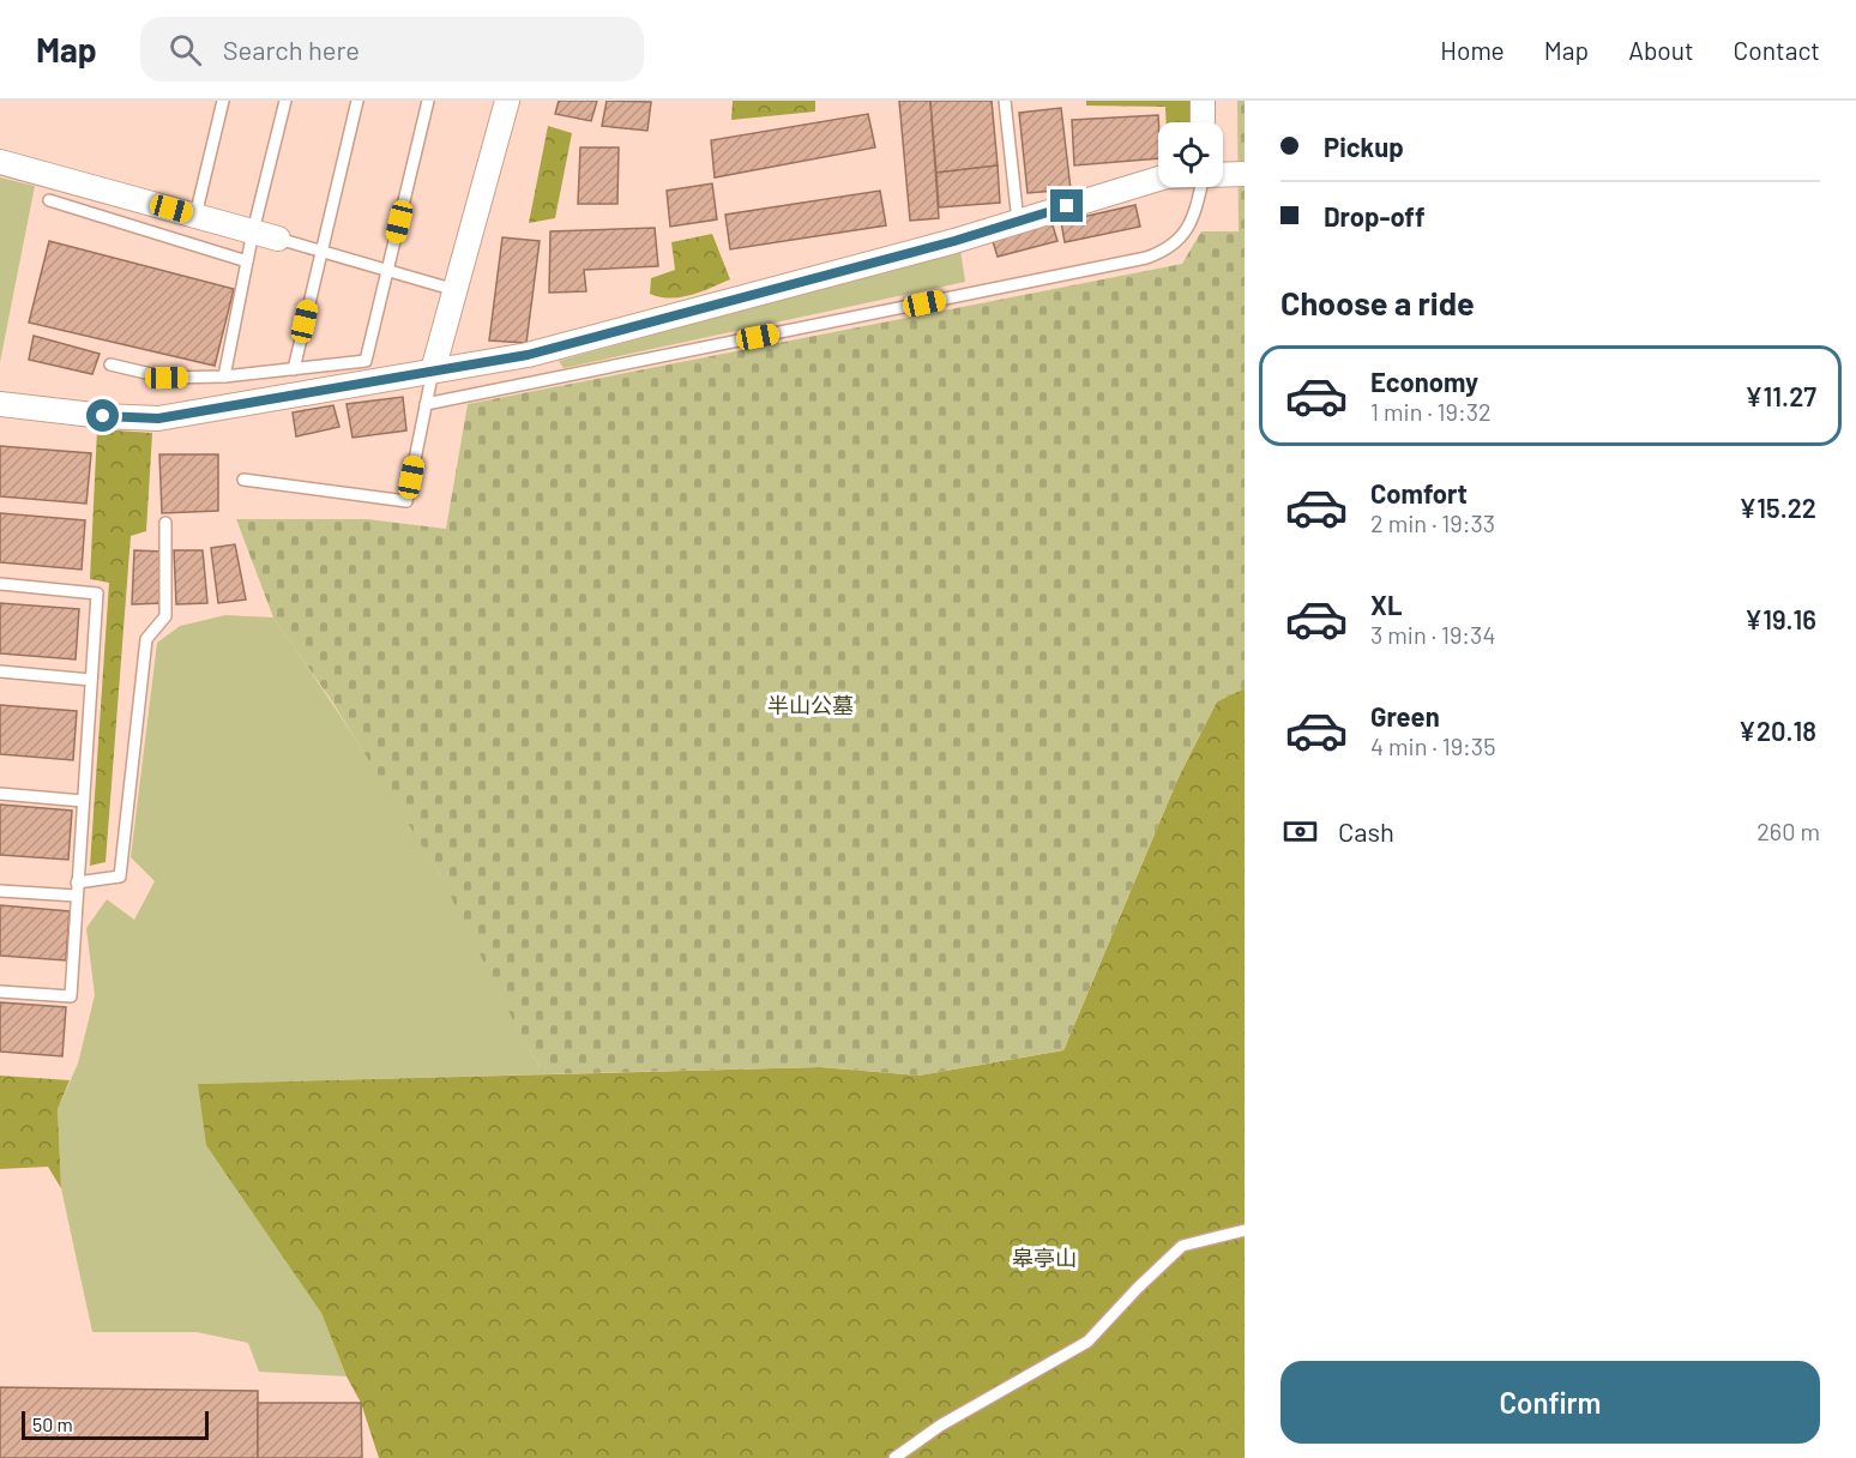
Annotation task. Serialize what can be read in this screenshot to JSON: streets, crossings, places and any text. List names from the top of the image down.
{
  "parks": ["半山公墓", "皋亭山"],
  "scale_bar": "50 m",
  "page": {
    "header": "Map",
    "search": "Search here",
    "nav": [
      "Home",
      "Map",
      "About",
      "Contact"
    ],
    "banner": ["Pickup", "Drop-off"],
    "heading": "Choose a ride",
    "list": [
      {
        "name": "Economy",
        "note": "1 min · 19:32",
        "value": "¥11.27"
      },
      {
        "name": "Comfort",
        "note": "2 min · 19:33",
        "value": "¥15.22"
      },
      {
        "name": "XL",
        "note": "3 min · 19:34",
        "value": "¥19.16"
      },
      {
        "name": "Green",
        "note": "4 min · 19:35",
        "value": "¥20.18"
      }
    ],
    "pay": ["Cash", "260 m"],
    "buttons": "Confirm",
    "scale": "50 m"
  }
}
